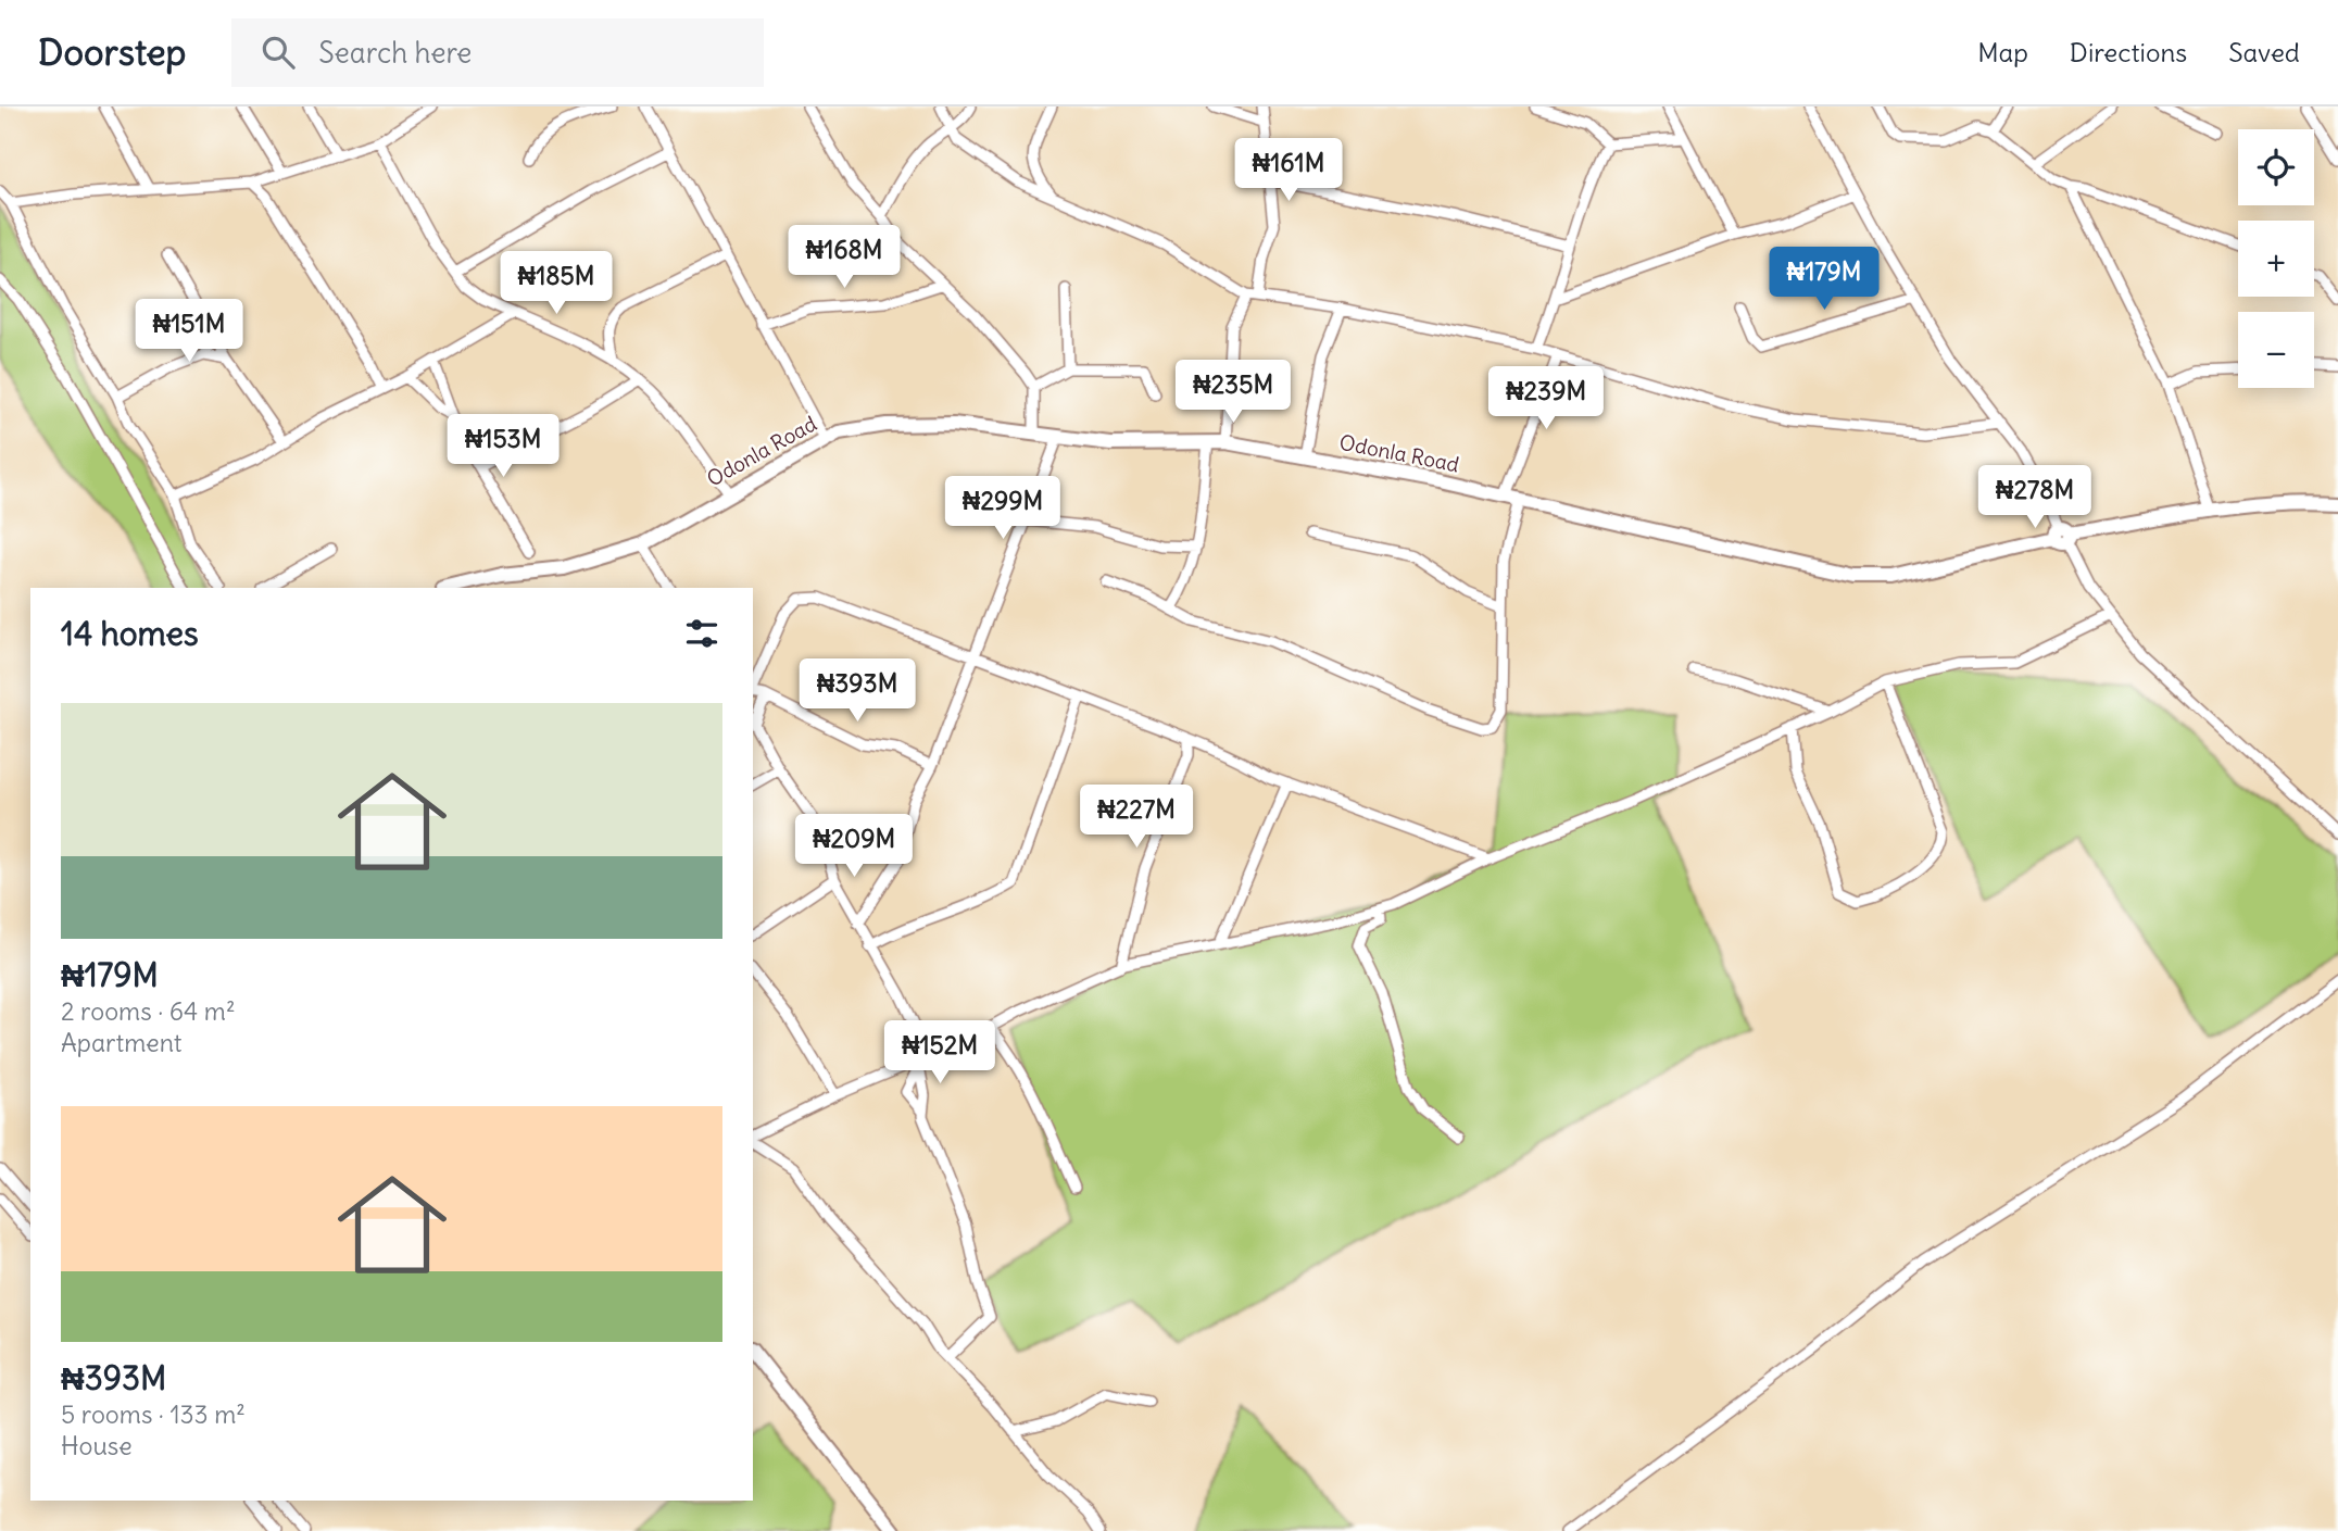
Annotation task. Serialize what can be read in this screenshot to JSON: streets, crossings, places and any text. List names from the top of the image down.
{
  "streets": {
    "street": ["Odonla Road"]
  },
  "page": {
    "header": "Doorstep",
    "search": "Search here",
    "nav": ["Map", "Directions", "Saved"],
    "map_buttons": ["+", "−"],
    "price": [
      "₦161M",
      "₦168M",
      "₦179M",
      "₦185M",
      "₦151M",
      "₦235M",
      "₦239M",
      "₦153M",
      "₦278M",
      "₦299M",
      "₦393M",
      "₦227M",
      "₦209M",
      "₦152M"
    ],
    "heading": "14 homes",
    "list": [
      {
        "name": "₦179M",
        "note": "2 rooms · 64 m² · Apartment"
      },
      {
        "name": "₦393M",
        "note": "5 rooms · 133 m² · House"
      }
    ]
  }
}
